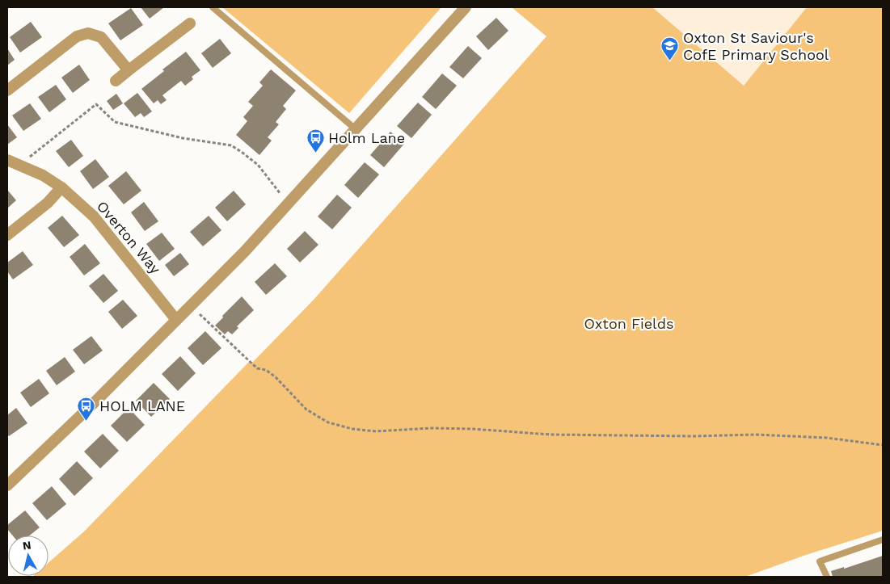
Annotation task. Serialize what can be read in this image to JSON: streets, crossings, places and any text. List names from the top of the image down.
{
  "streets": {
    "street": ["Overton Way"]
  },
  "parks": ["Oxton Fields"],
  "places": {
    "school or university": ["Oxton St Saviour's CofE Primary School"],
    "bus stop": ["Holm Lane", "HOLM LANE"]
  },
  "north": "top"
}
